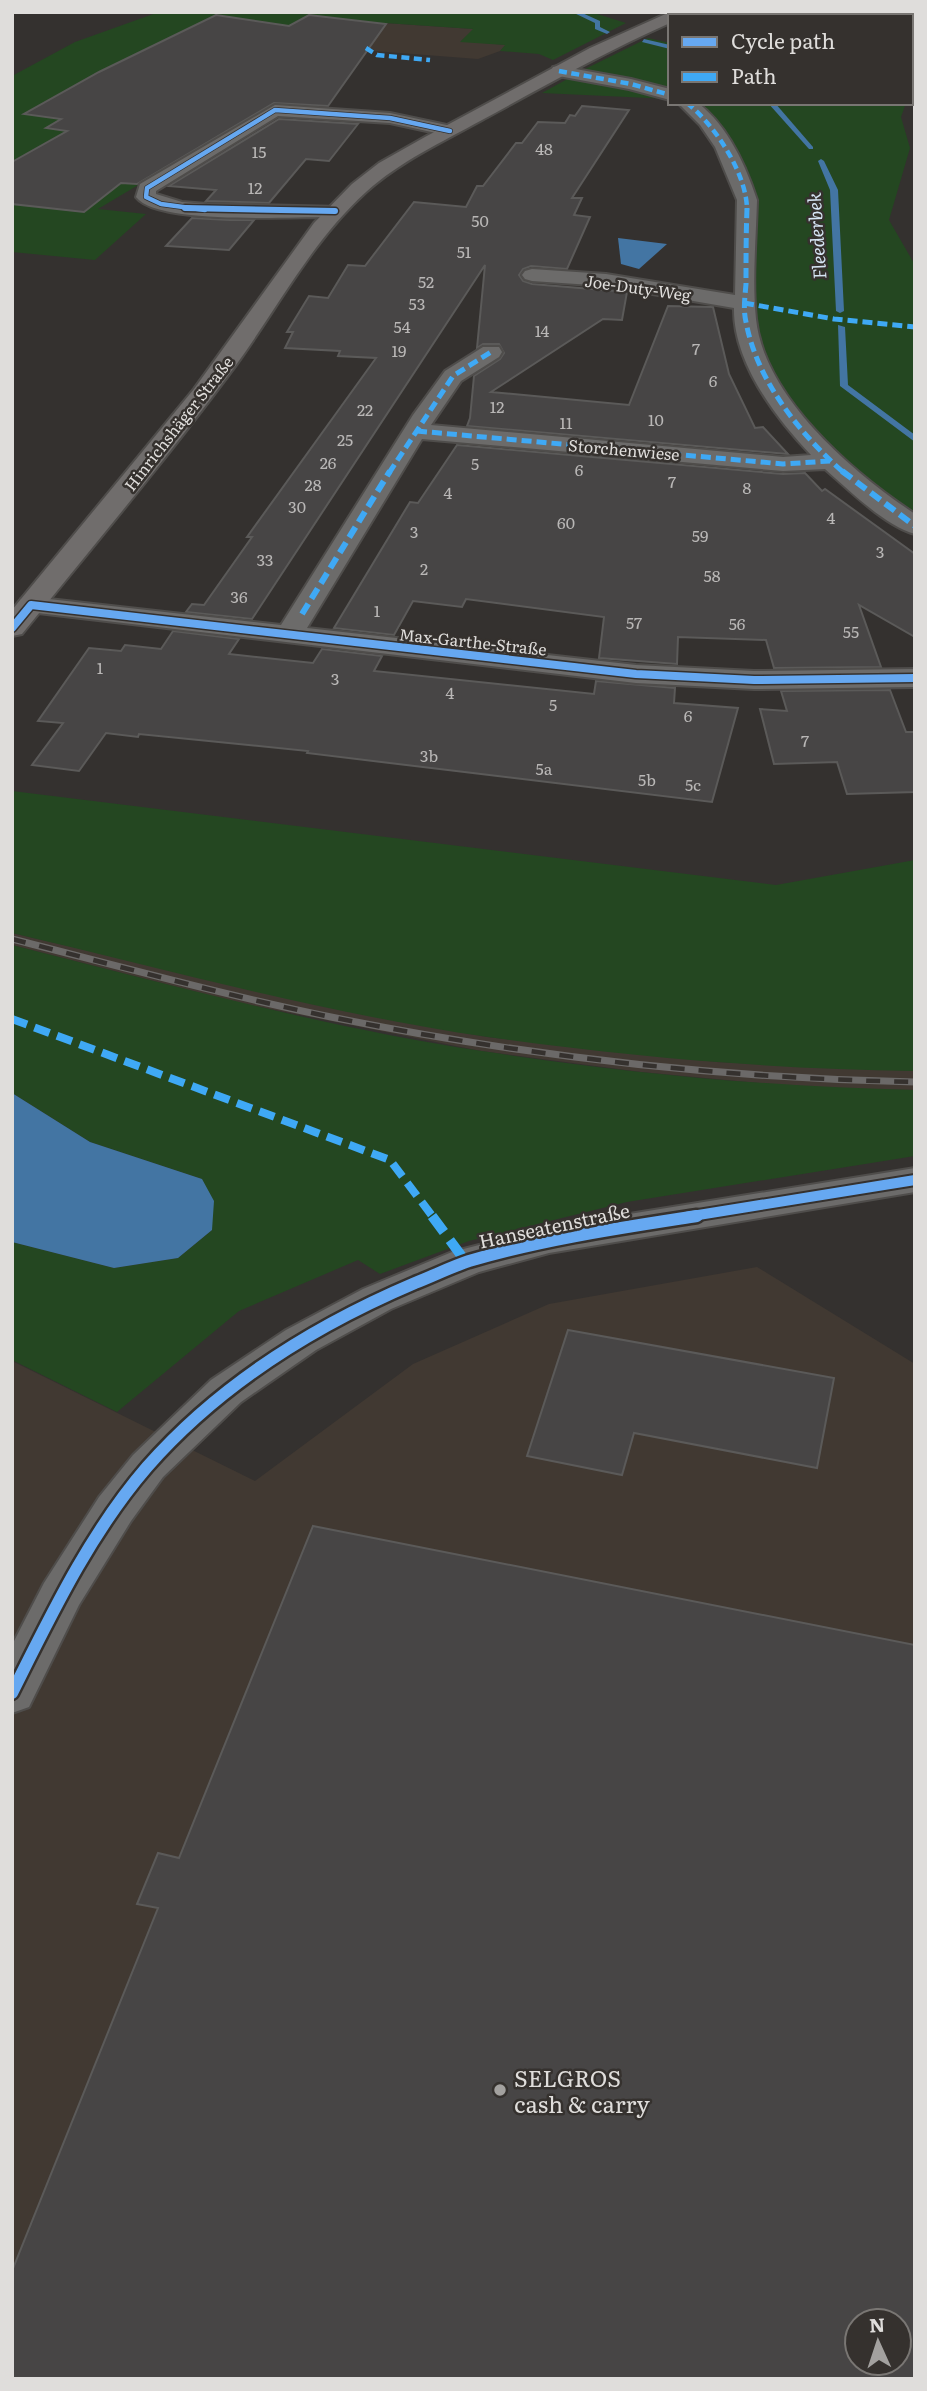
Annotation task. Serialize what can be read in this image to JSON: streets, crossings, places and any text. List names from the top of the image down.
{
  "streets": {
    "main road": ["Hinrichshäger Straße"],
    "street": [
      "Joe-Duty-Weg",
      "Storchenwiese",
      "Max-Garthe-Straße",
      "Hanseatenstraße"
    ]
  },
  "crossings": [
    ["Hinrichshäger Straße", "Max-Garthe-Straße"]
  ],
  "water": ["Fleederbek"],
  "places": ["SELGROS cash & carry"],
  "house_numbers": [
    "48",
    "15",
    "12",
    "50",
    "51",
    "52",
    "53",
    "54",
    "14",
    "7",
    "19",
    "6",
    "12",
    "22",
    "10",
    "11",
    "25",
    "26",
    "5",
    "6",
    "7",
    "28",
    "8",
    "4",
    "30",
    "4",
    "60",
    "3",
    "59",
    "3",
    "33",
    "2",
    "58",
    "36",
    "1",
    "57",
    "56",
    "55",
    "1",
    "3",
    "4",
    "5",
    "6",
    "7",
    "3b",
    "5a",
    "5b",
    "5c"
  ],
  "legend": ["Cycle path", "Path"],
  "north": "top"
}
